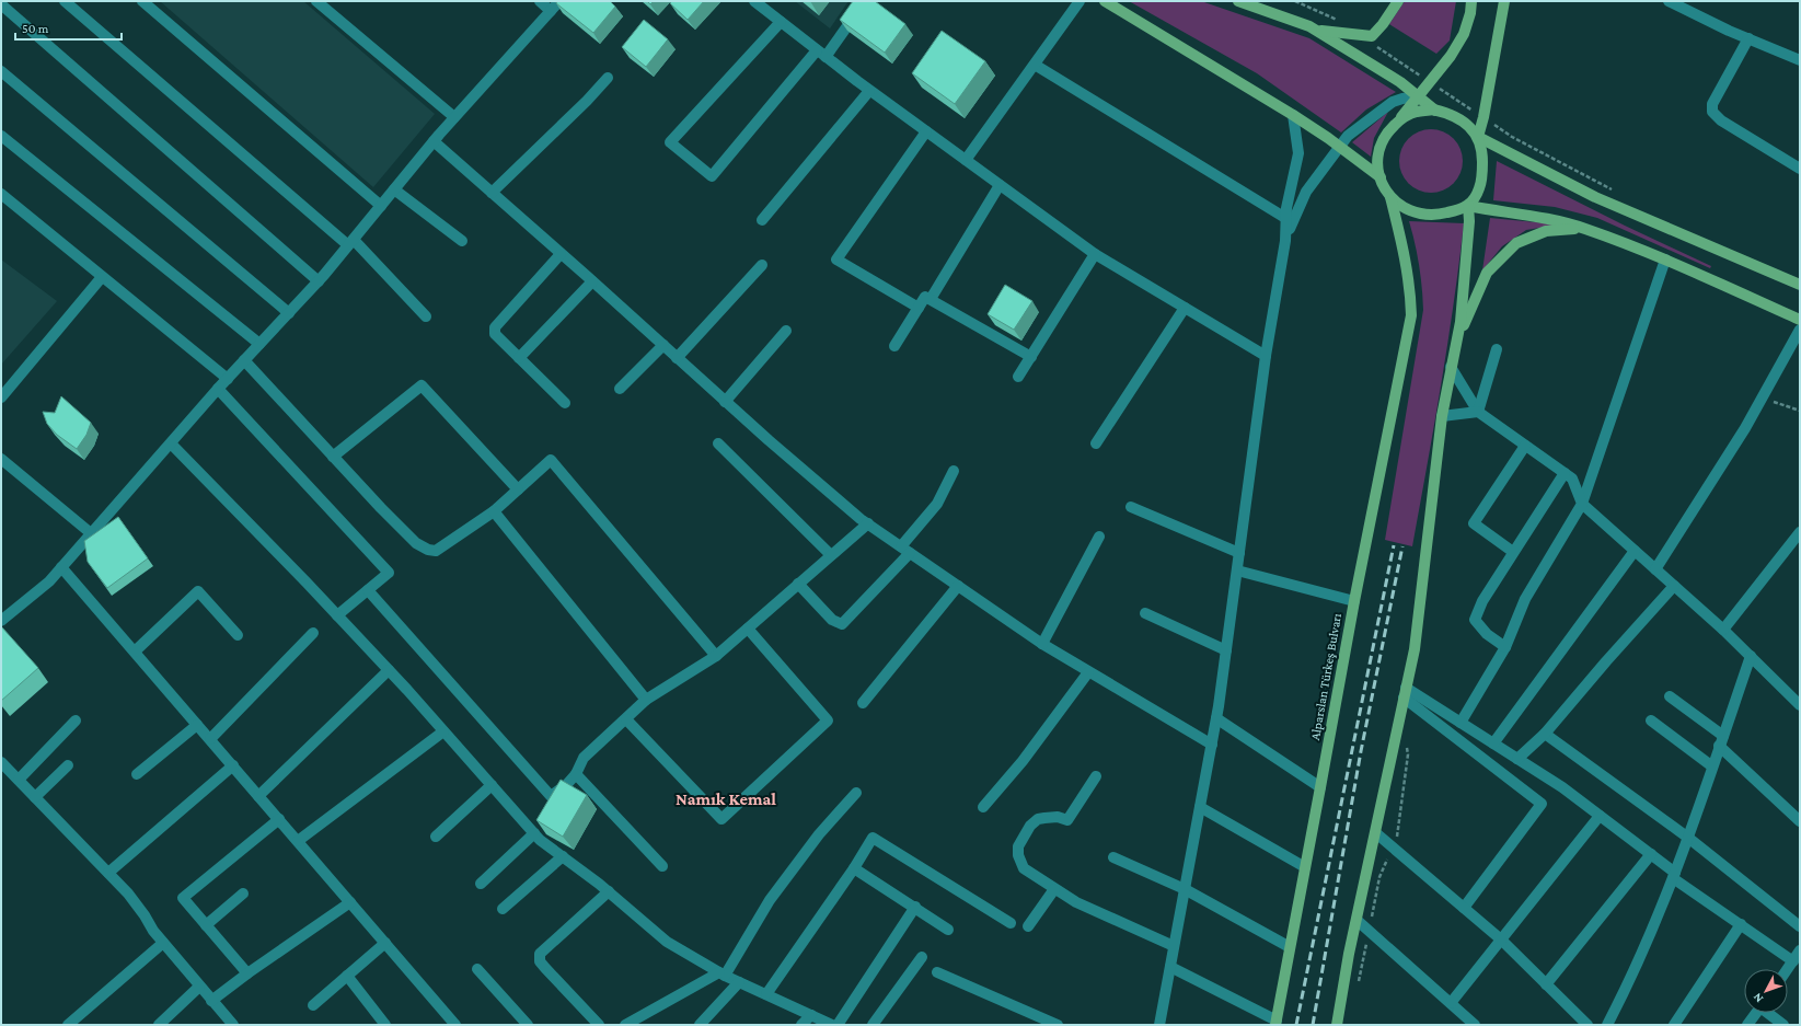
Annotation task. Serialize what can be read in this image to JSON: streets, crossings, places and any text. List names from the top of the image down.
{
  "streets": {
    "main road": ["Alparslan Türkeş Bulvarı"]
  },
  "districts": ["Namık Kemal"],
  "scale_bar": "50 m",
  "north": "bottom left"
}
